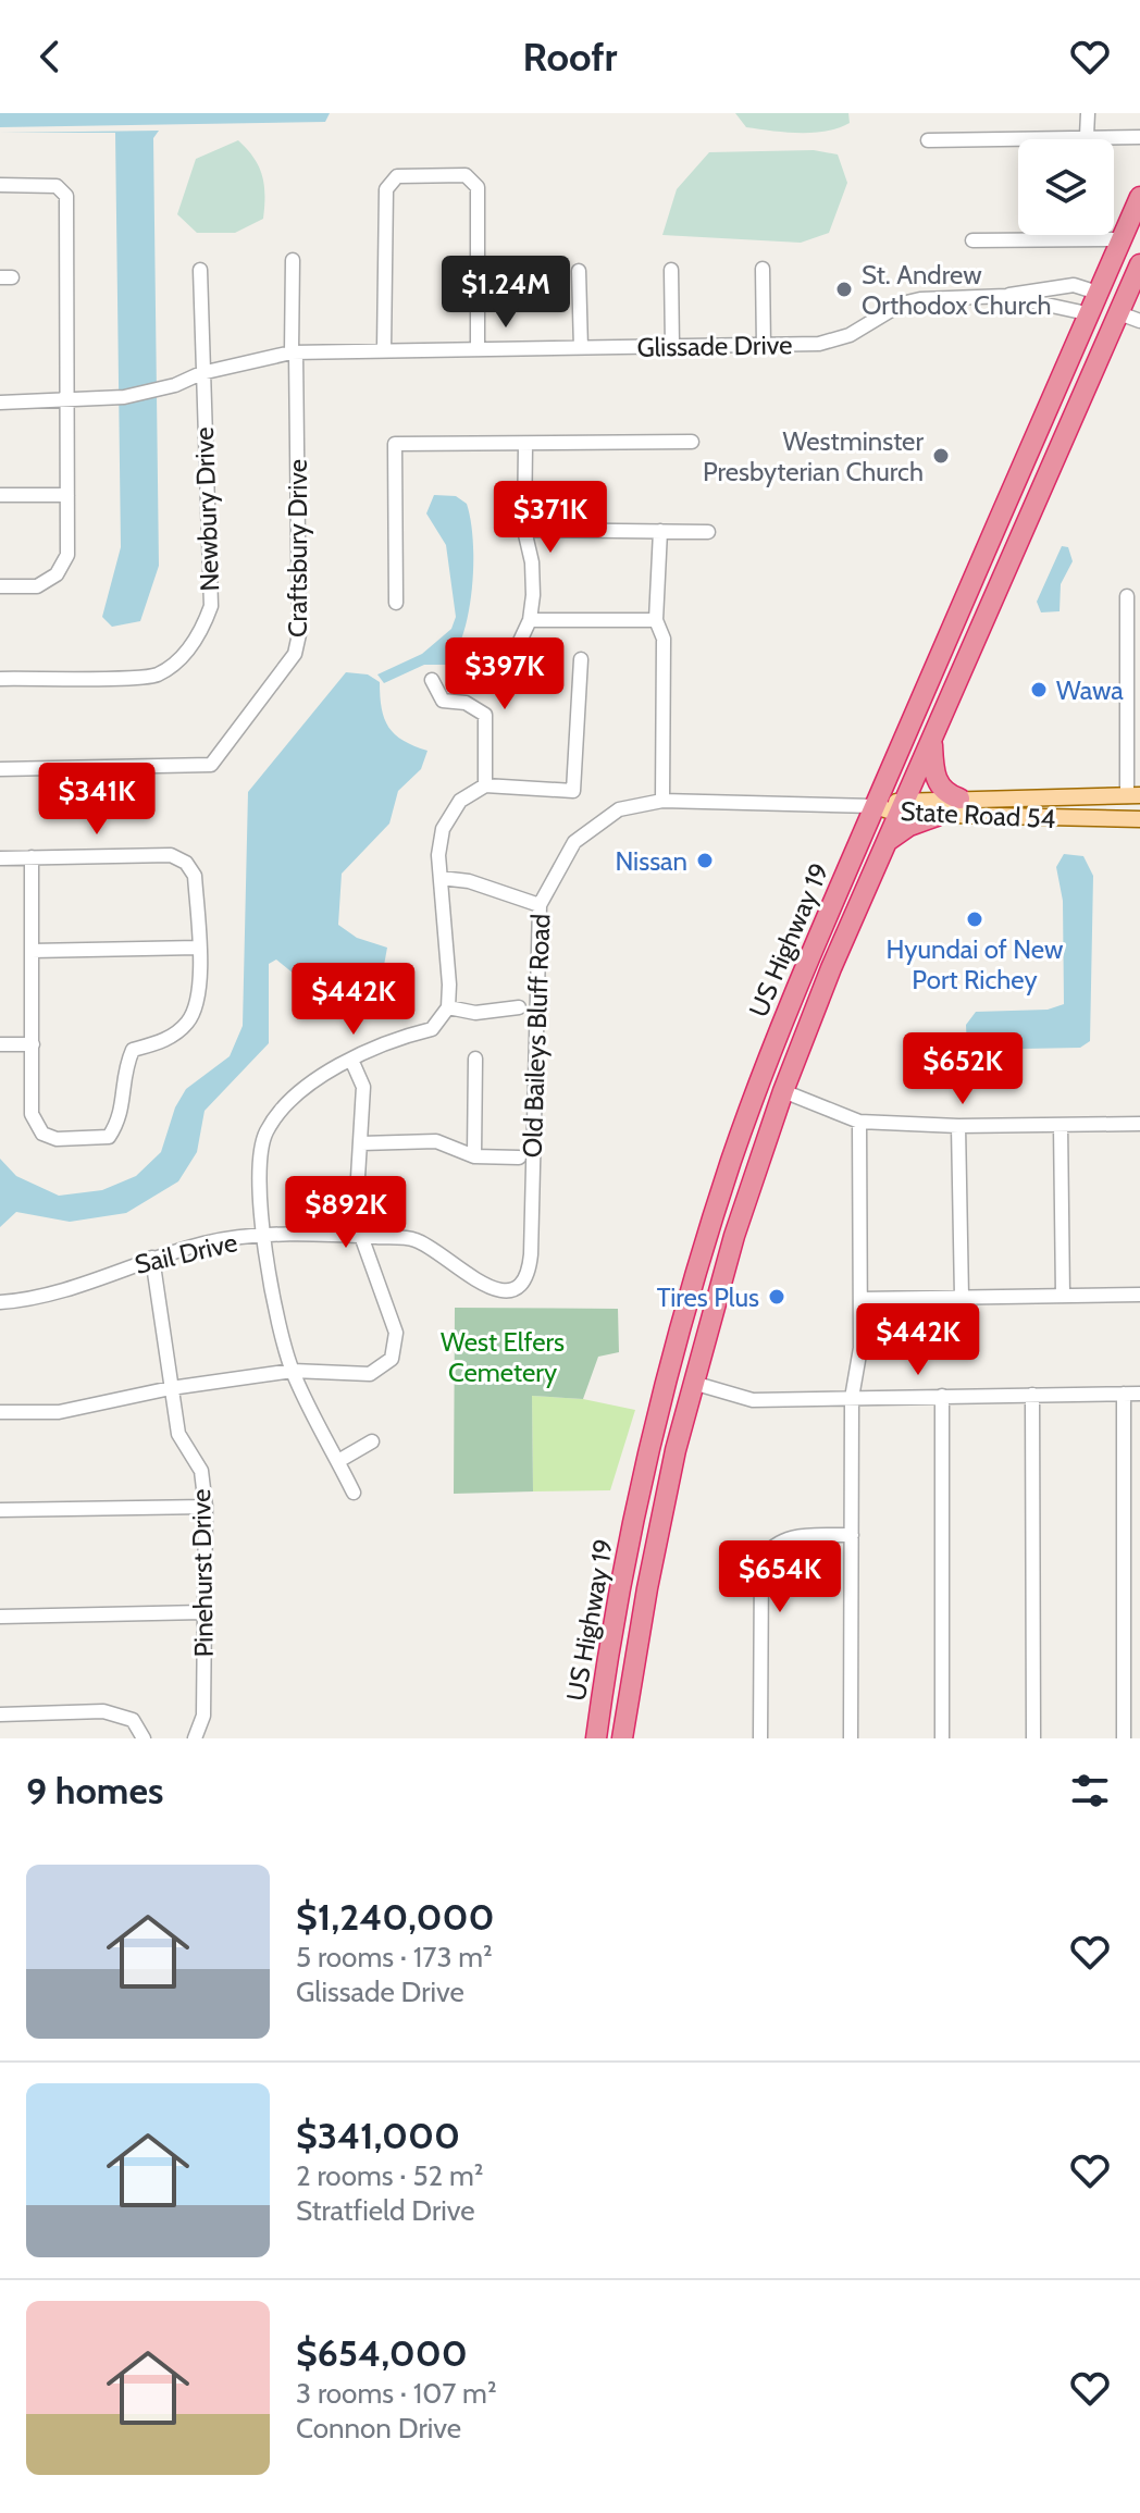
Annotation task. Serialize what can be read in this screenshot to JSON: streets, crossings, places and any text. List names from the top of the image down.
{
  "streets": {
    "highway": ["US Highway 19"],
    "main road": ["State Road 54"],
    "street": [
      "Glissade Drive",
      "Newbury Drive",
      "Craftsbury Drive",
      "Old Baileys Bluff Road",
      "Sail Drive",
      "Pinehurst Drive"
    ]
  },
  "crossings": [
    ["Glissade Drive", "Newbury Drive"],
    ["Glissade Drive", "Craftsbury Drive"],
    ["Glissade Drive", "US Highway 19"],
    ["State Road 54", "US Highway 19"],
    ["State Road 54", "Old Baileys Bluff Road"],
    ["US Highway 19", "Old Baileys Bluff Road"],
    ["Old Baileys Bluff Road", "Sail Drive"],
    ["Sail Drive", "Pinehurst Drive"]
  ],
  "parks": ["West Elfers Cemetery"],
  "places": [
    "St. Andrew Orthodox Church",
    "Westminster Presbyterian Church",
    "Wawa",
    "Nissan",
    "Hyundai of New Port Richey",
    "Tires Plus"
  ],
  "page": {
    "header": "Roofr",
    "price": [
      "$1.24M",
      "$371K",
      "$397K",
      "$341K",
      "$442K",
      "$652K",
      "$892K",
      "$442K",
      "$654K"
    ],
    "heading": "9 homes",
    "list": [
      {
        "name": "$1,240,000",
        "note": "5 rooms · 173 m² · Glissade Drive"
      },
      {
        "name": "$341,000",
        "note": "2 rooms · 52 m² · Stratfield Drive"
      },
      {
        "name": "$654,000",
        "note": "3 rooms · 107 m² · Connon Drive"
      }
    ]
  }
}
